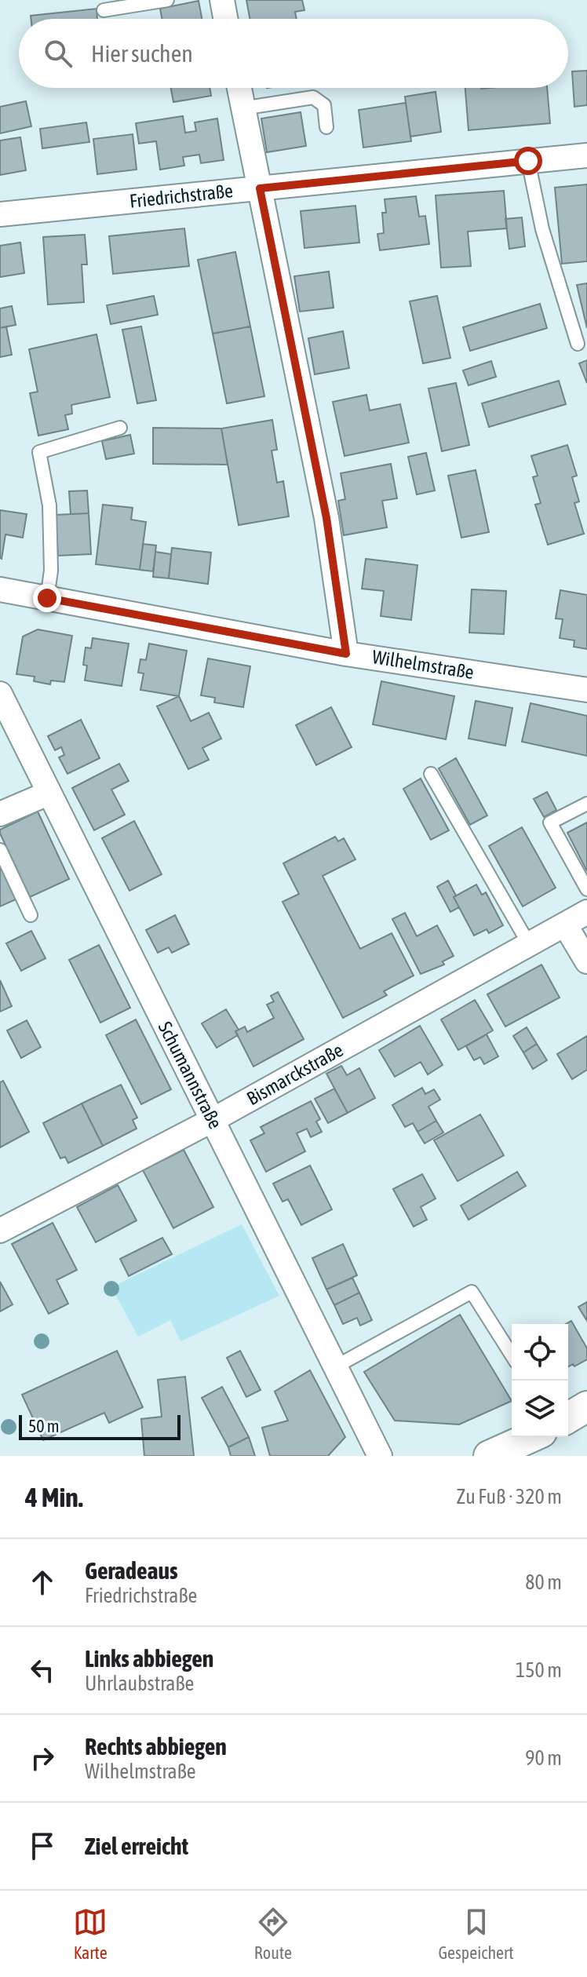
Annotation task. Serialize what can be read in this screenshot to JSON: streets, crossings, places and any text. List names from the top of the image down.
{
  "streets": {
    "street": [
      "Friedrichstraße",
      "Wilhelmstraße",
      "Bismarckstraße",
      "Schumannstraße"
    ]
  },
  "crossings": [
    ["Bismarckstraße", "Schumannstraße"]
  ],
  "scale_bar": "50 m",
  "page": {
    "search": "Hier suchen",
    "scale": "50 m",
    "heading": ["4 Min.", "Zu Fuß · 320 m"],
    "list": [
      ["Geradeaus", "Friedrichstraße", "80 m"],
      ["Links abbiegen", "Uhrlaubstraße", "150 m"],
      ["Rechts abbiegen", "Wilhelmstraße", "90 m"],
      "Ziel erreicht"
    ],
    "nav": ["Karte", "Route", "Gespeichert"]
  }
}
